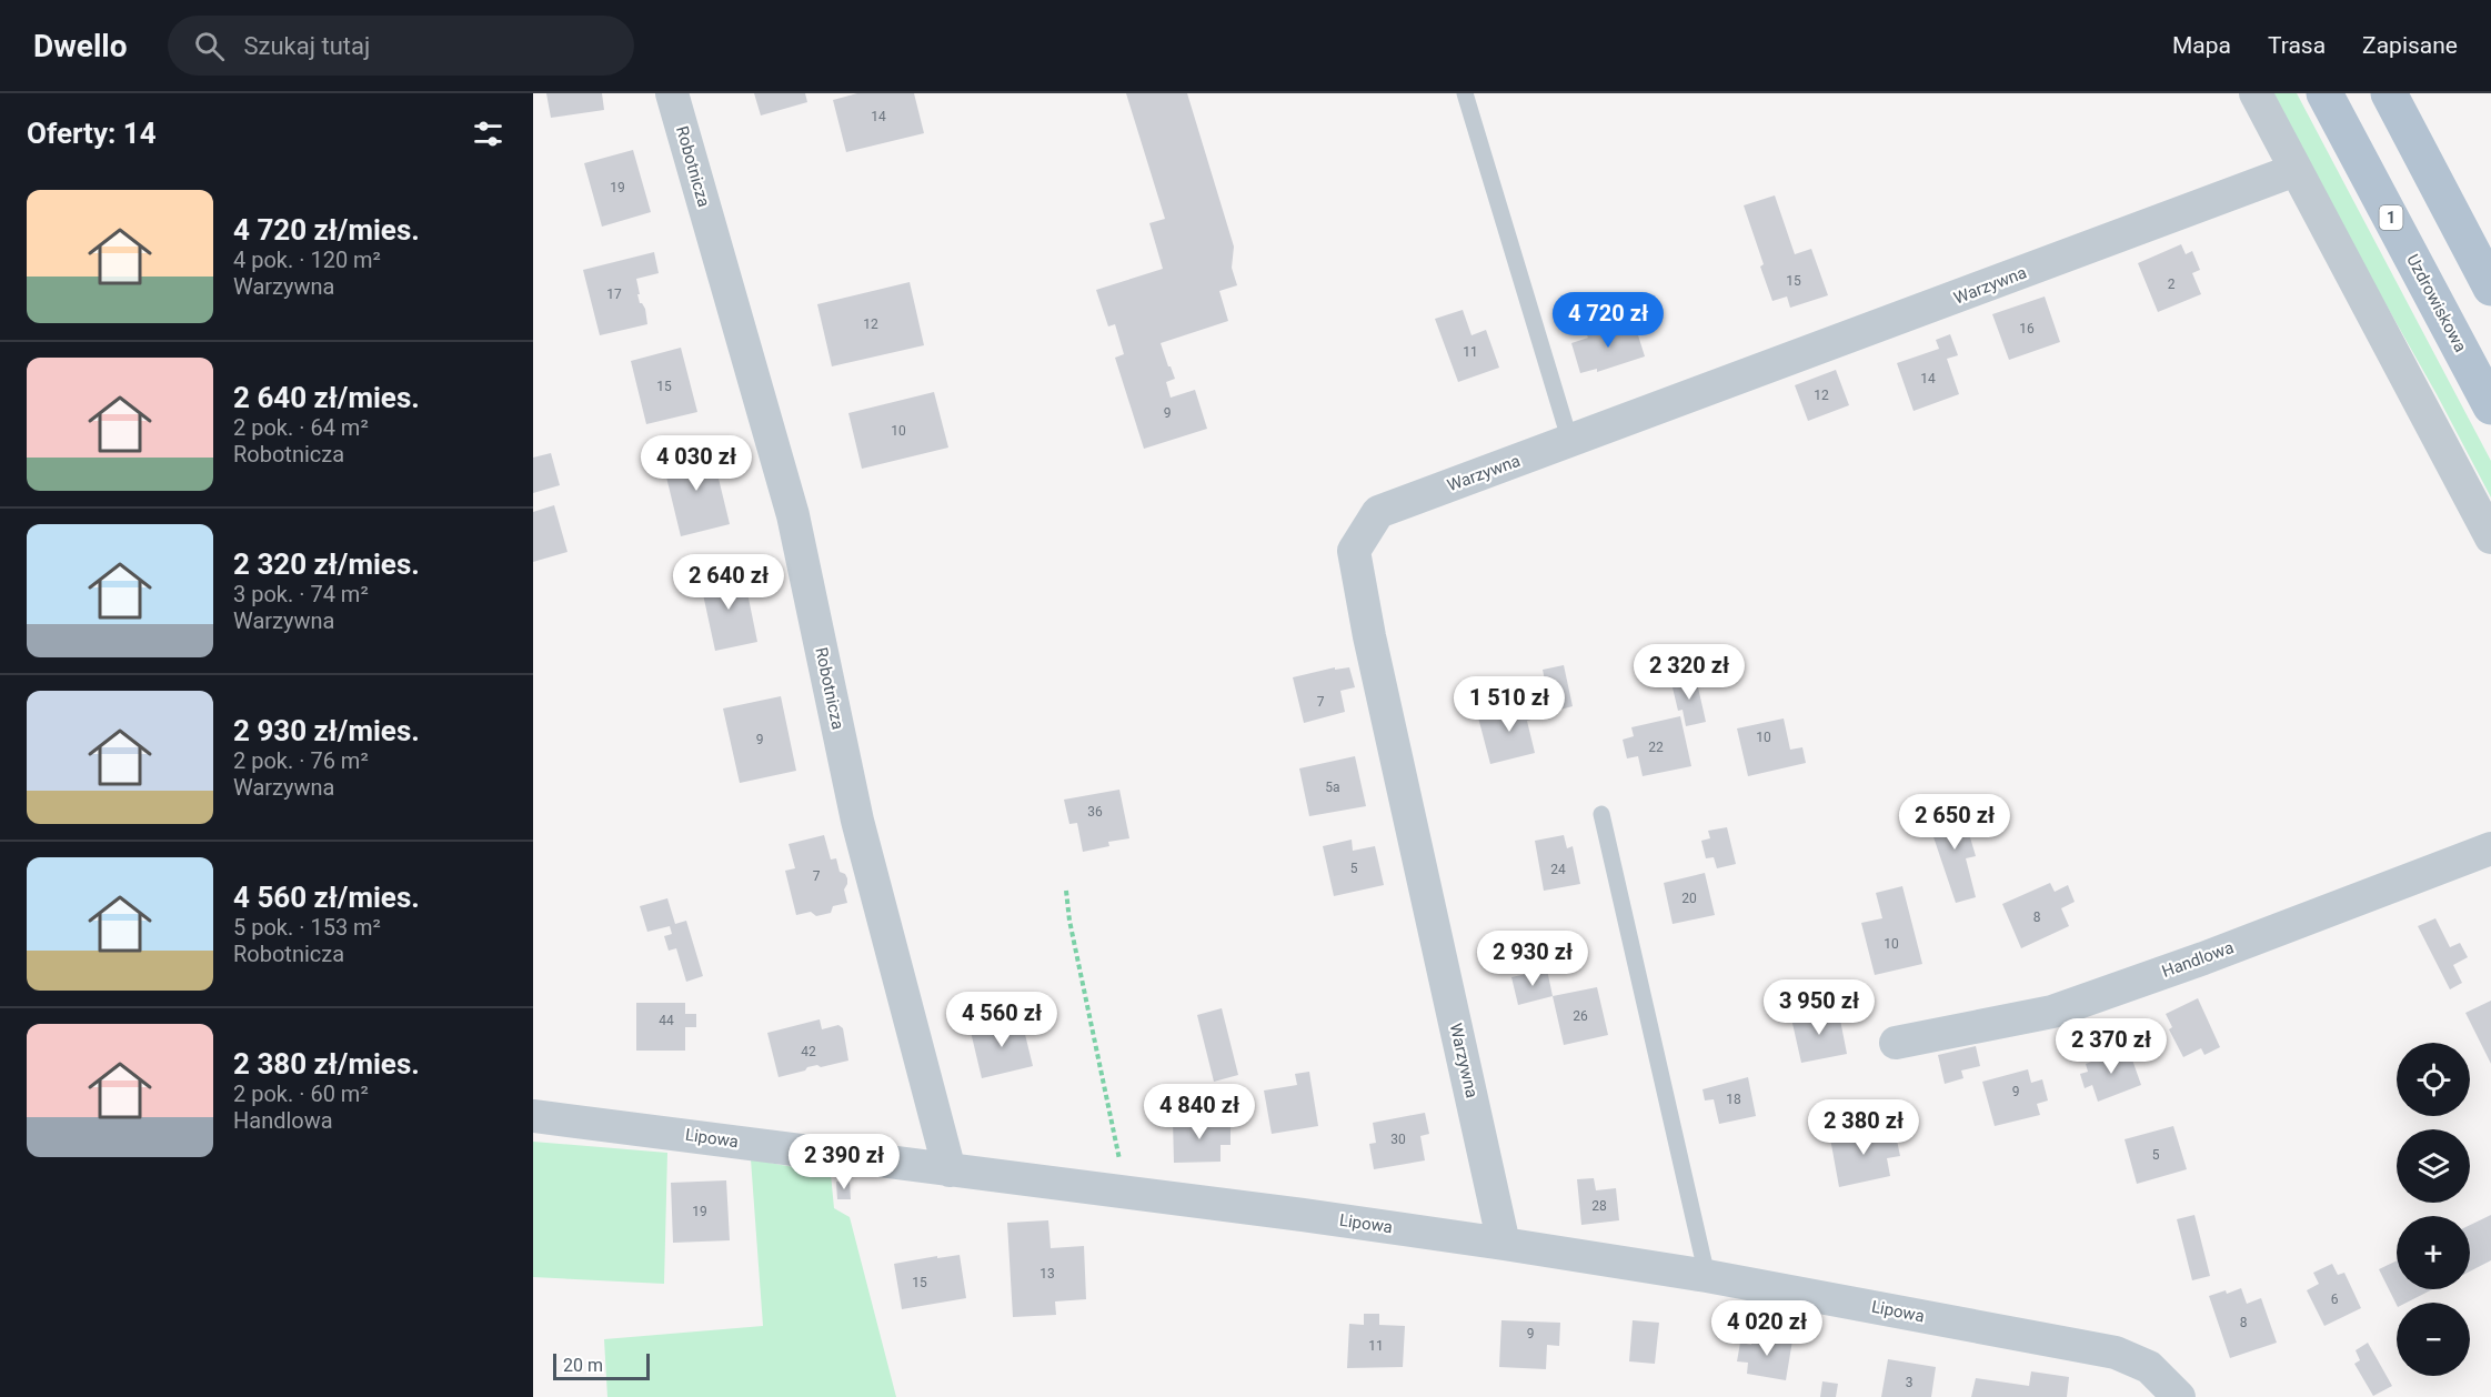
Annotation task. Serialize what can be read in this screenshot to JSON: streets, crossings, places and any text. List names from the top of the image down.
{
  "streets": {
    "main road": ["1", "Uzdrowiskowa"],
    "street": [
      "Robotnicza",
      "Warzywna",
      "Handlowa",
      "Lipowa"
    ]
  },
  "crossings": [
    ["Robotnicza", "Lipowa"],
    ["Warzywna", "Lipowa"]
  ],
  "house_numbers": [
    "14",
    "19",
    "15",
    "2",
    "17",
    "12",
    "16",
    "11",
    "14",
    "15",
    "12",
    "9",
    "10",
    "7",
    "10",
    "9",
    "22",
    "5a",
    "36",
    "5",
    "24",
    "7",
    "20",
    "8",
    "10",
    "26",
    "44",
    "42",
    "9",
    "18",
    "30",
    "5",
    "28",
    "19",
    "13",
    "15",
    "6",
    "8",
    "9",
    "11",
    "3"
  ],
  "scale_bar": "20 m",
  "page": {
    "header": "Dwello",
    "search": "Szukaj tutaj",
    "nav": ["Mapa", "Trasa", "Zapisane"],
    "heading": "Oferty: 14",
    "list": [
      {
        "name": "4 720 zł/mies.",
        "note": "4 pok. · 120 m² · Warzywna"
      },
      {
        "name": "2 640 zł/mies.",
        "note": "2 pok. · 64 m² · Robotnicza"
      },
      {
        "name": "2 320 zł/mies.",
        "note": "3 pok. · 74 m² · Warzywna"
      },
      {
        "name": "2 930 zł/mies.",
        "note": "2 pok. · 76 m² · Warzywna"
      },
      {
        "name": "4 560 zł/mies.",
        "note": "5 pok. · 153 m² · Robotnicza"
      },
      {
        "name": "2 380 zł/mies.",
        "note": "2 pok. · 60 m² · Handlowa"
      }
    ],
    "price": [
      "4 720 zł",
      "4 030 zł",
      "2 640 zł",
      "2 320 zł",
      "1 510 zł",
      "2 650 zł",
      "2 930 zł",
      "3 950 zł",
      "4 560 zł",
      "2 370 zł",
      "4 840 zł",
      "2 380 zł",
      "2 390 zł",
      "4 020 zł"
    ],
    "map_buttons": ["+", "−"],
    "scale": "20 m"
  }
}
